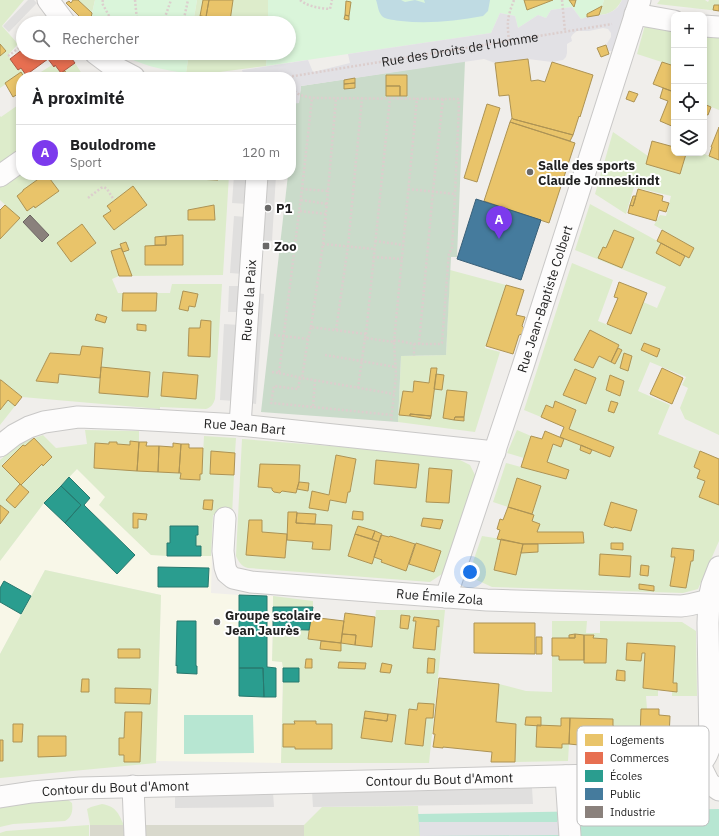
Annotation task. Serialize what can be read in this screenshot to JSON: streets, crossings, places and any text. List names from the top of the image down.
{
  "streets": {
    "street": [
      "Rue Jean-Baptiste Colbert",
      "Rue de la Paix",
      "Rue Jean Bart",
      "Rue Émile Zola",
      "Contour du Bout d'Amont"
    ],
    "path": ["Rue des Droits de l'Homme"]
  },
  "crossings": [
    ["Rue des Droits de l'Homme", "Rue Jean-Baptiste Colbert"],
    ["Rue Jean-Baptiste Colbert", "Rue Jean Bart"],
    ["Rue Jean-Baptiste Colbert", "Rue Émile Zola"],
    ["Rue de la Paix", "Rue Jean Bart"]
  ],
  "places": {
    "other": ["Salle des sports Claude Jonneskindt", "P1", "Groupe scolaire Jean Jaurès"],
    "transit": ["Zoo"]
  },
  "legend": [
    "Logements",
    "Commerces",
    "Écoles",
    "Public",
    "Industrie"
  ],
  "page": {
    "map_buttons": ["+", "−"],
    "search": "Rechercher",
    "heading": "À proximité",
    "list": [
      {
        "mark": "A",
        "name": "Boulodrome",
        "note": "Sport",
        "value": "120 m"
      }
    ],
    "pins": "A"
  }
}
